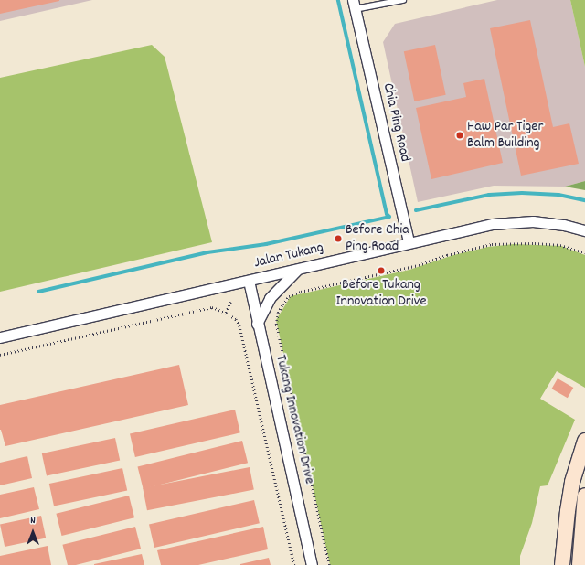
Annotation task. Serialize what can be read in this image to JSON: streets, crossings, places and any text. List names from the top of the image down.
{
  "streets": {
    "street": ["Chia Ping Road", "Jalan Tukang", "Tukang Innovation Drive"]
  },
  "crossings": [
    ["Chia Ping Road", "Jalan Tukang"],
    ["Jalan Tukang", "Tukang Innovation Drive"]
  ],
  "places": ["Haw Par Tiger Balm Building", "Before Chia Ping Road", "Before Tukang Innovation Drive"],
  "north": "top"
}
